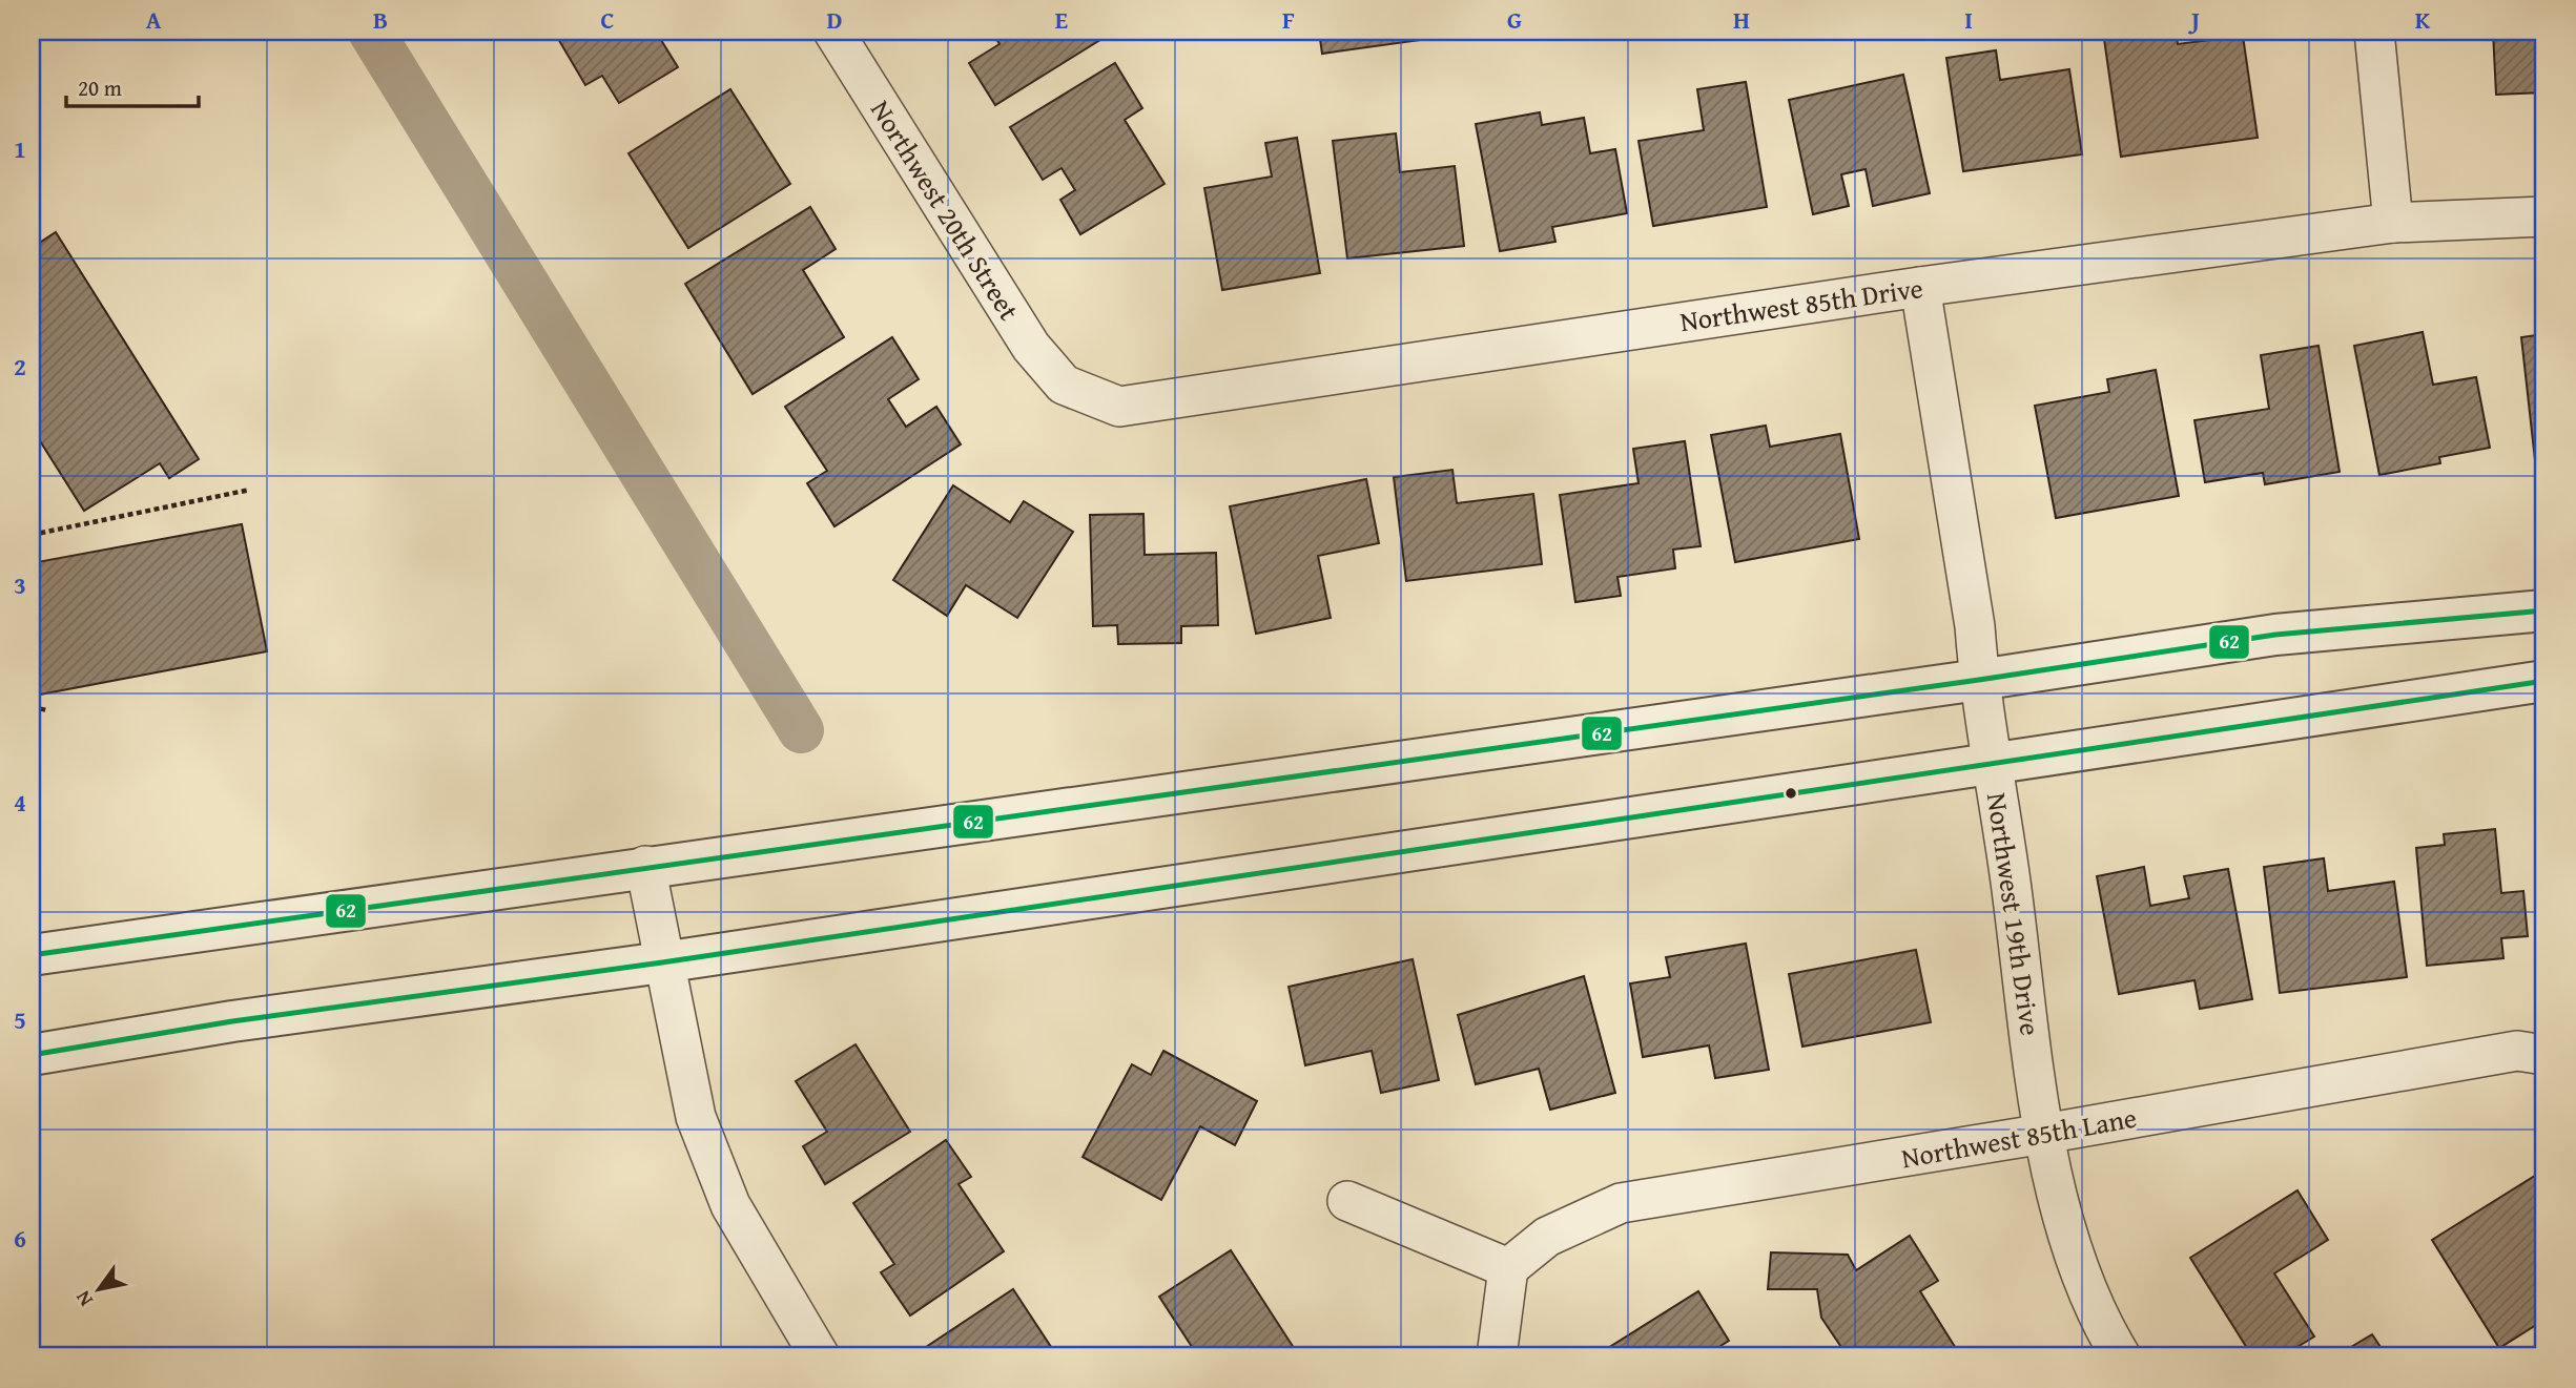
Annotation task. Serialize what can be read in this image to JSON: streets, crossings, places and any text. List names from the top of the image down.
{
  "streets": {
    "street": [
      "Northwest 20th Street",
      "Northwest 85th Drive",
      "Northwest 19th Drive",
      "Northwest 85th Lane"
    ]
  },
  "crossings": [
    ["Northwest 20th Street", "Northwest 85th Drive"],
    ["Northwest 85th Drive", "Northwest 19th Drive"],
    ["Northwest 19th Drive", "Northwest 85th Lane"]
  ],
  "lines": ["transit line 62"],
  "scale_bar": "20 m",
  "north": "bottom left",
  "grid": {
    "columns": [
      "A",
      "B",
      "C",
      "D",
      "E",
      "F",
      "G",
      "H",
      "I",
      "J",
      "K"
    ],
    "rows": [
      "1",
      "2",
      "3",
      "4",
      "5",
      "6"
    ]
  }
}
